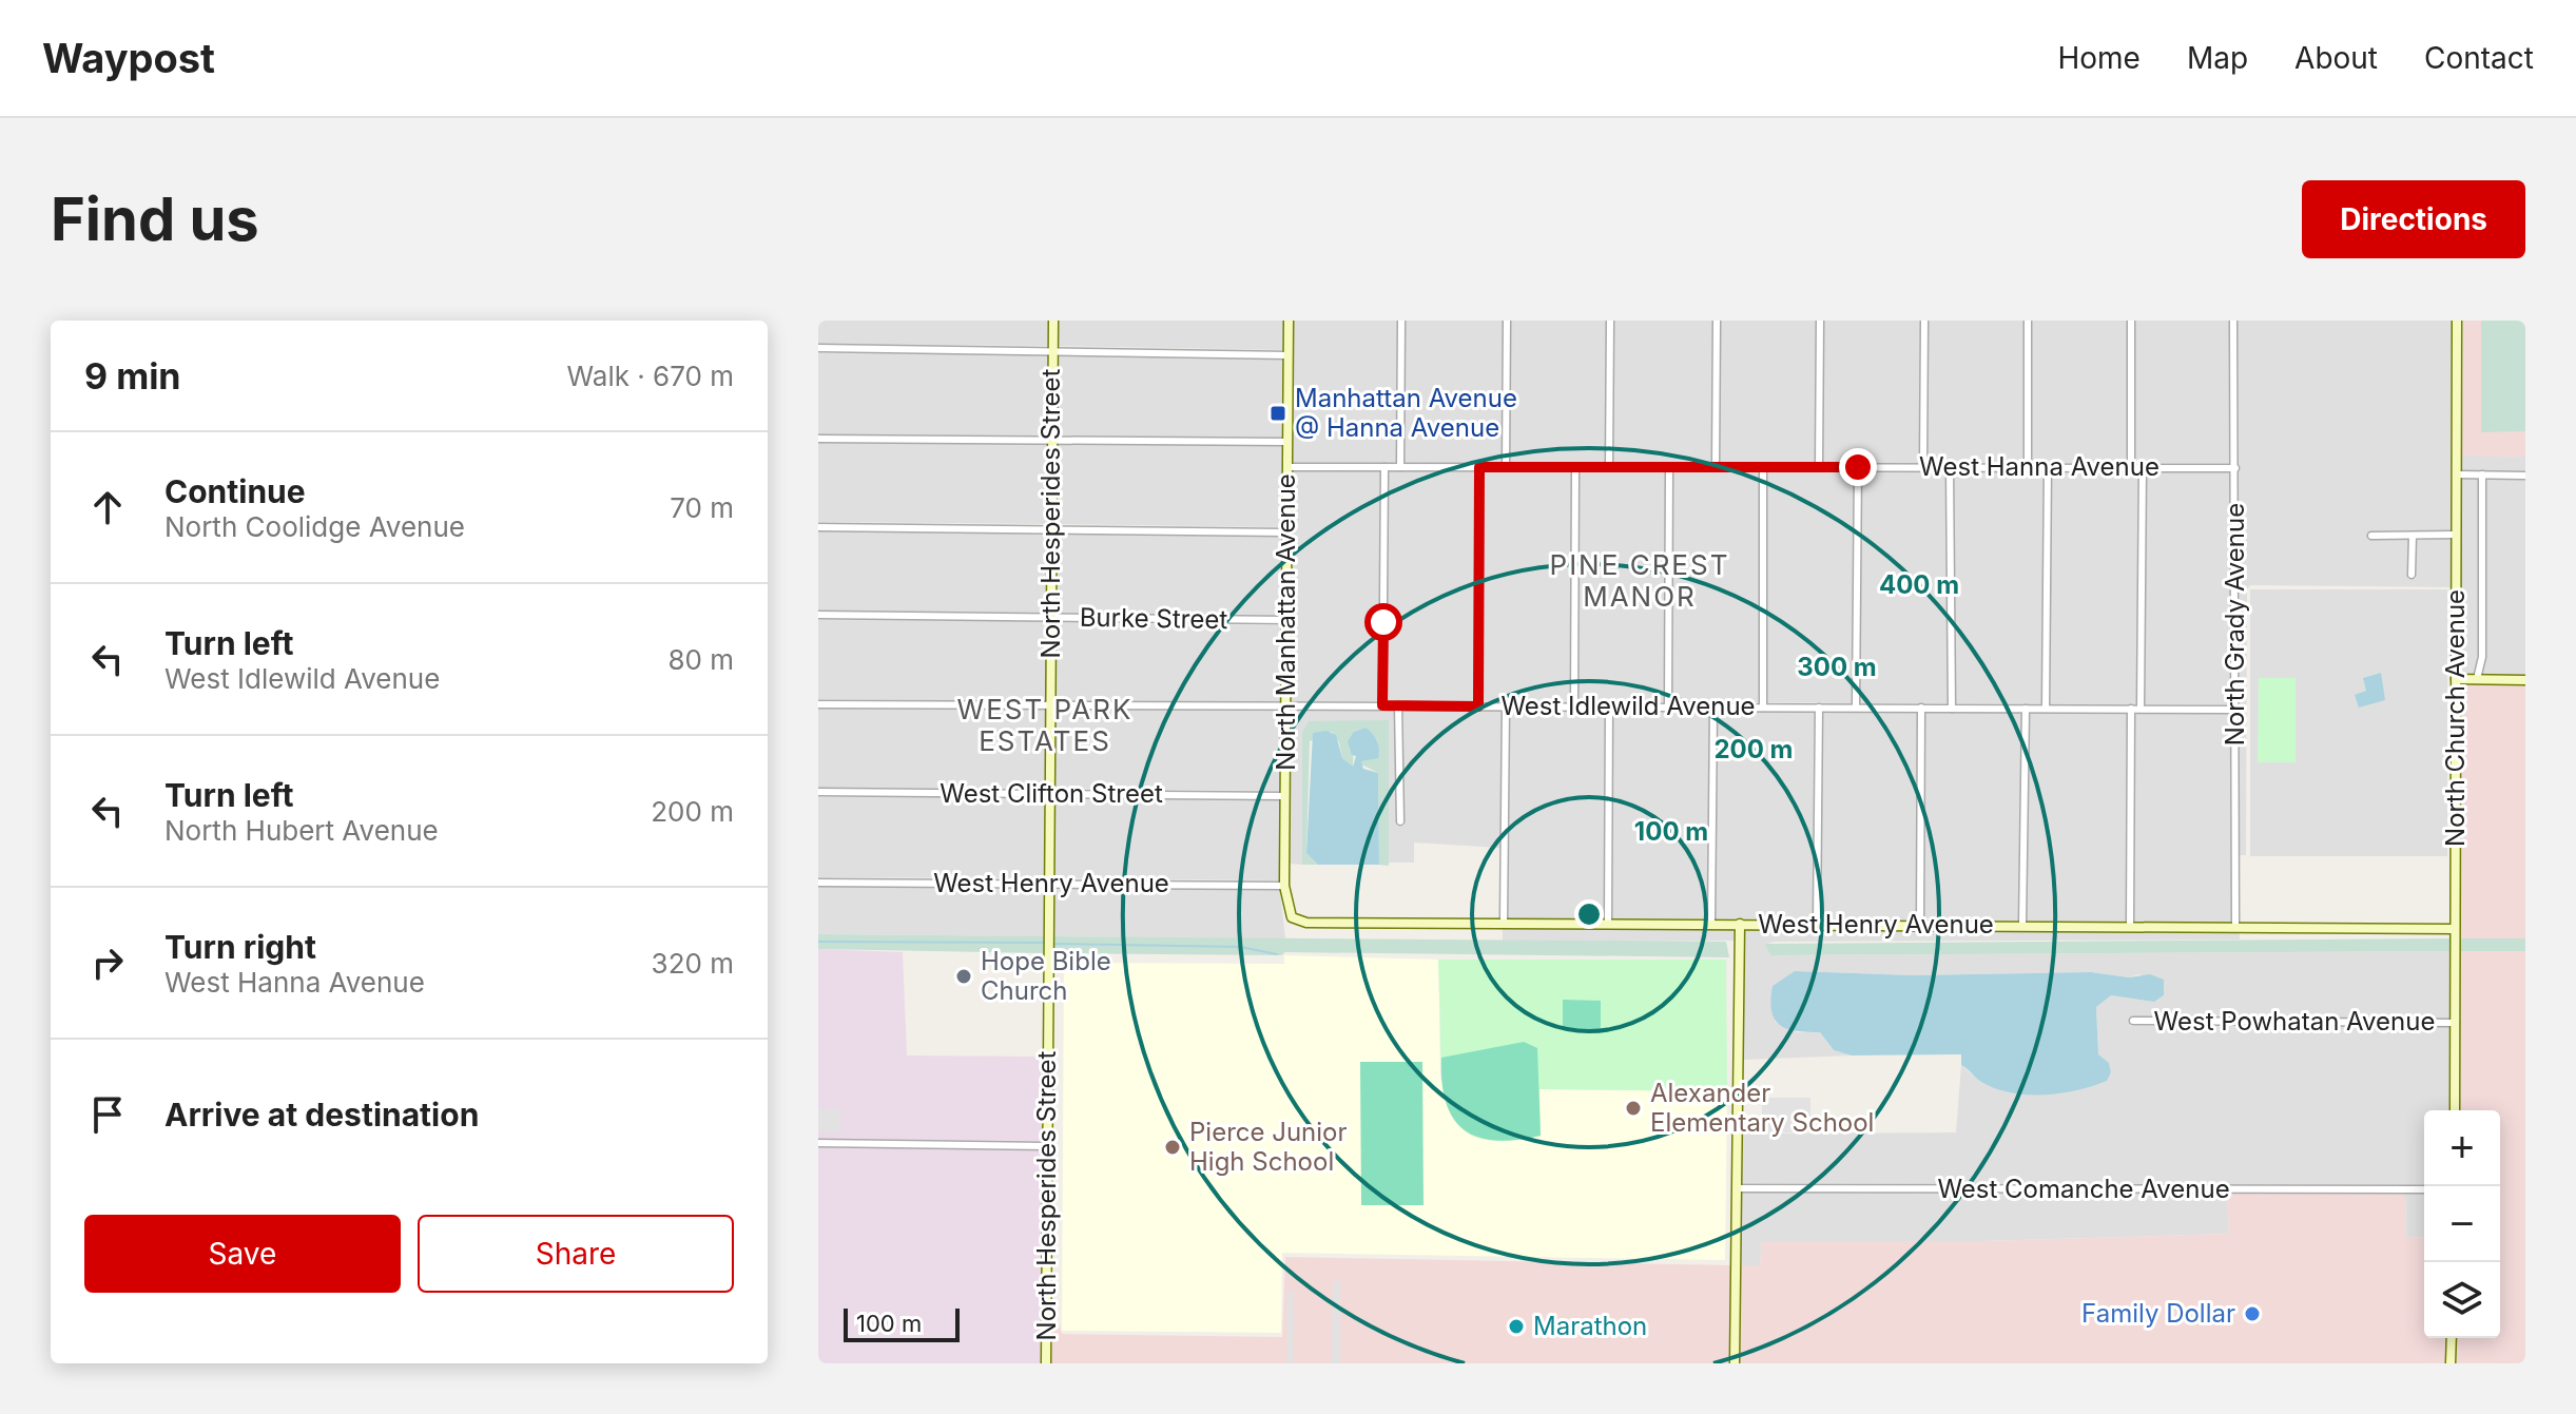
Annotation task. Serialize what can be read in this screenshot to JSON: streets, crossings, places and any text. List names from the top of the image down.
{
  "streets": {
    "street": [
      "West Hanna Avenue",
      "North Hesperides Street",
      "Burke Street",
      "North Manhattan Avenue",
      "North Grady Avenue",
      "West Idlewild Avenue",
      "North Church Avenue",
      "West Clifton Street",
      "West Henry Avenue",
      "West Powhatan Avenue",
      "West Comanche Avenue"
    ]
  },
  "crossings": [
    ["West Hanna Avenue", "North Manhattan Avenue"],
    ["West Hanna Avenue", "North Grady Avenue"],
    ["North Hesperides Street", "Burke Street"],
    ["North Hesperides Street", "West Idlewild Avenue"],
    ["North Hesperides Street", "West Clifton Street"],
    ["North Hesperides Street", "West Henry Avenue"],
    ["Burke Street", "North Manhattan Avenue"],
    ["North Manhattan Avenue", "West Idlewild Avenue"],
    ["North Manhattan Avenue", "West Clifton Street"],
    ["North Manhattan Avenue", "West Henry Avenue"],
    ["North Grady Avenue", "West Idlewild Avenue"],
    ["North Grady Avenue", "West Henry Avenue"],
    ["North Church Avenue", "West Henry Avenue"],
    ["North Church Avenue", "West Powhatan Avenue"]
  ],
  "districts": ["PINE CREST MANOR", "WEST PARK ESTATES"],
  "places": {
    "transit": ["Manhattan Avenue @ Hanna Avenue"],
    "other": [
      "Hope Bible Church",
      "Alexander Elementary School",
      "Pierce Junior High School",
      "Family Dollar",
      "Marathon"
    ]
  },
  "scale_bar": "100 m",
  "page": {
    "header": "Waypost",
    "nav": [
      "Home",
      "Map",
      "About",
      "Contact"
    ],
    "buttons": [
      "Directions",
      ["Save", "Share"]
    ],
    "title": "Find us",
    "heading": ["9 min", "Walk · 670 m"],
    "list": [
      ["Continue", "North Coolidge Avenue", "70 m"],
      ["Turn left", "West Idlewild Avenue", "80 m"],
      ["Turn left", "North Hubert Avenue", "200 m"],
      ["Turn right", "West Hanna Avenue", "320 m"],
      "Arrive at destination"
    ],
    "map_buttons": ["+", "−"],
    "scale": "100 m"
  },
  "rings": [
    "400 m",
    "300 m",
    "200 m",
    "100 m"
  ]
}
